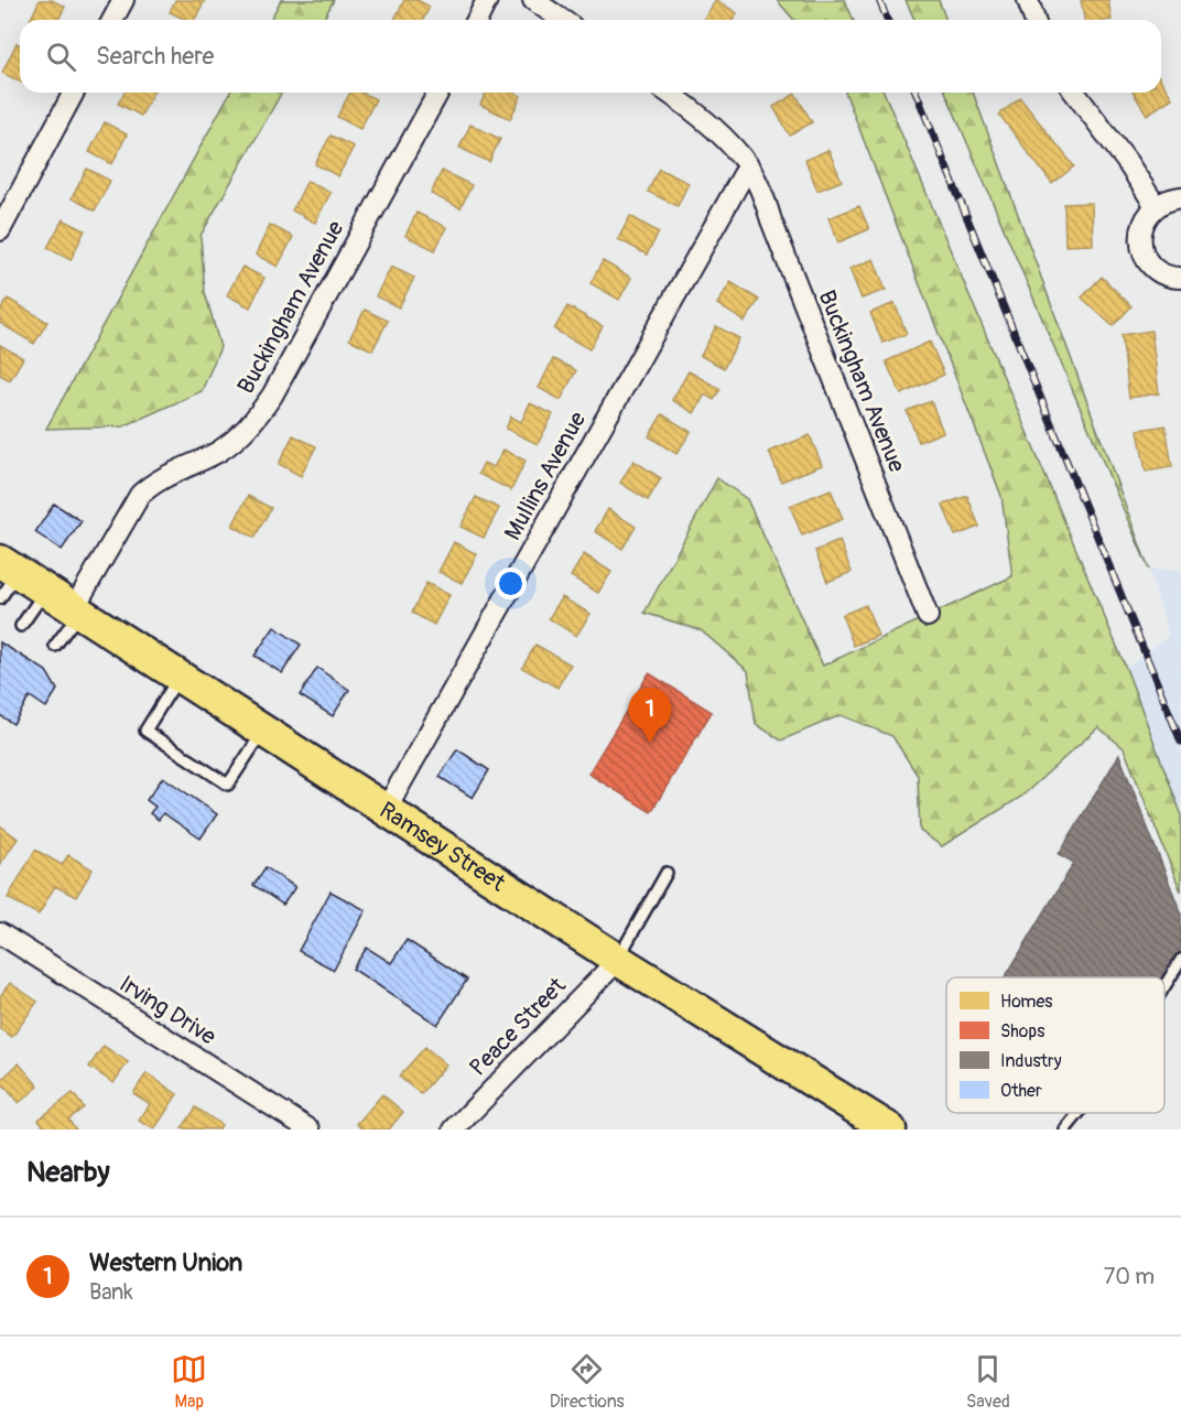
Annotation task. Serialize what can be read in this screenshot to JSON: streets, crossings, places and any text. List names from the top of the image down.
{
  "streets": {
    "main road": ["Ramsey Street"],
    "street": [
      "Buckingham Avenue",
      "Mullins Avenue",
      "Irving Drive",
      "Peace Street"
    ]
  },
  "crossings": [
    ["Buckingham Avenue", "Mullins Avenue"],
    ["Buckingham Avenue", "Ramsey Street"],
    ["Mullins Avenue", "Ramsey Street"],
    ["Ramsey Street", "Peace Street"]
  ],
  "legend": [
    "Homes",
    "Shops",
    "Industry",
    "Other"
  ],
  "page": {
    "search": "Search here",
    "pins": "1",
    "heading": "Nearby",
    "list": [
      {
        "mark": "1",
        "name": "Western Union",
        "note": "Bank",
        "value": "70 m"
      }
    ],
    "nav": ["Map", "Directions", "Saved"]
  }
}
